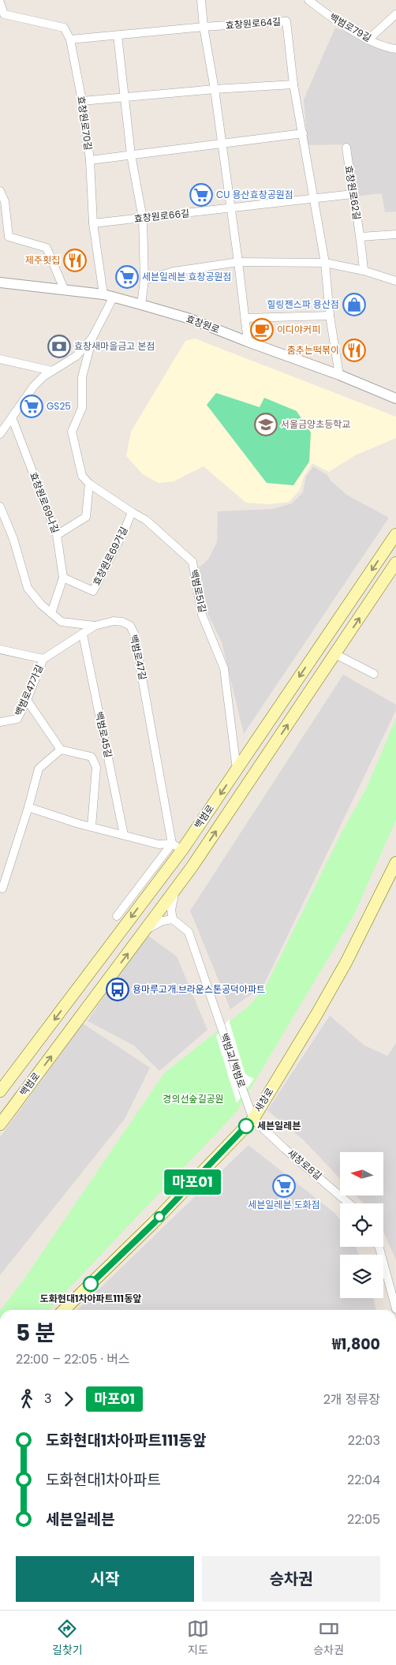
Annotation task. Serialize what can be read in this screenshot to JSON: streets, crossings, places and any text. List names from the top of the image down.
{
  "streets": {
    "main road": ["백범로", "새창로"],
    "street": [
      "효창원로64길",
      "백범로79길",
      "효창원로70길",
      "효창원로62길",
      "효창원로66길",
      "효창원로",
      "효창원로69나길",
      "효창원로69가길",
      "백범로51길",
      "백범로47길",
      "백범로47가길",
      "백범로45길",
      "백범교/백범로",
      "새창로8길"
    ]
  },
  "crossings": [
    ["효창원로64길", "효창원로"],
    ["효창원로70길", "효창원로66길"],
    ["효창원로70길", "효창원로"],
    ["효창원로69나길", "효창원로69가길"],
    ["효창원로69나길", "백범로47길"],
    ["효창원로69가길", "백범로51길"],
    ["백범로51길", "백범로"],
    ["백범로47길", "백범로47가길"],
    ["백범로47가길", "백범로45길"],
    ["백범로", "백범교/백범로"],
    ["백범교/백범로", "새창로"],
    ["백범교/백범로", "새창로8길"],
    ["새창로", "새창로8길"]
  ],
  "parks": ["경의선숲길공원"],
  "places": {
    "supermarket": [
      "CU 용산효창공원점",
      "세븐일레븐 효창공원점",
      "GS25",
      "세븐일레븐 도화점"
    ],
    "restaurant": ["제주횟집", "춤추는떡볶이"],
    "shop": ["힐링젠스파 용산점"],
    "cafe": ["이디야커피"],
    "bank": ["효창새마을금고 본점"],
    "school or university": ["서울금양초등학교"],
    "bus stop": ["용마루고개.브라운스톤공덕아파트"],
    "other": ["세븐일레븐", "도화현대1차아파트111동앞"]
  },
  "lines": ["bus line 마포01"],
  "north": "left",
  "page": {
    "on_map": "마포01",
    "heading": ["5 분", "22:00 – 22:05 · 버스", "₩1,800"],
    "legs": ["3", "마포01", "2개 정류장"],
    "list": [
      {
        "name": "도화현대1차아파트111동앞",
        "value": "22:03"
      },
      {
        "name": "도화현대1차아파트",
        "value": "22:04"
      },
      {
        "name": "세븐일레븐",
        "value": "22:05"
      }
    ],
    "buttons": ["시작", "승차권"],
    "tabs": ["길찾기", "지도", "승차권"]
  }
}
